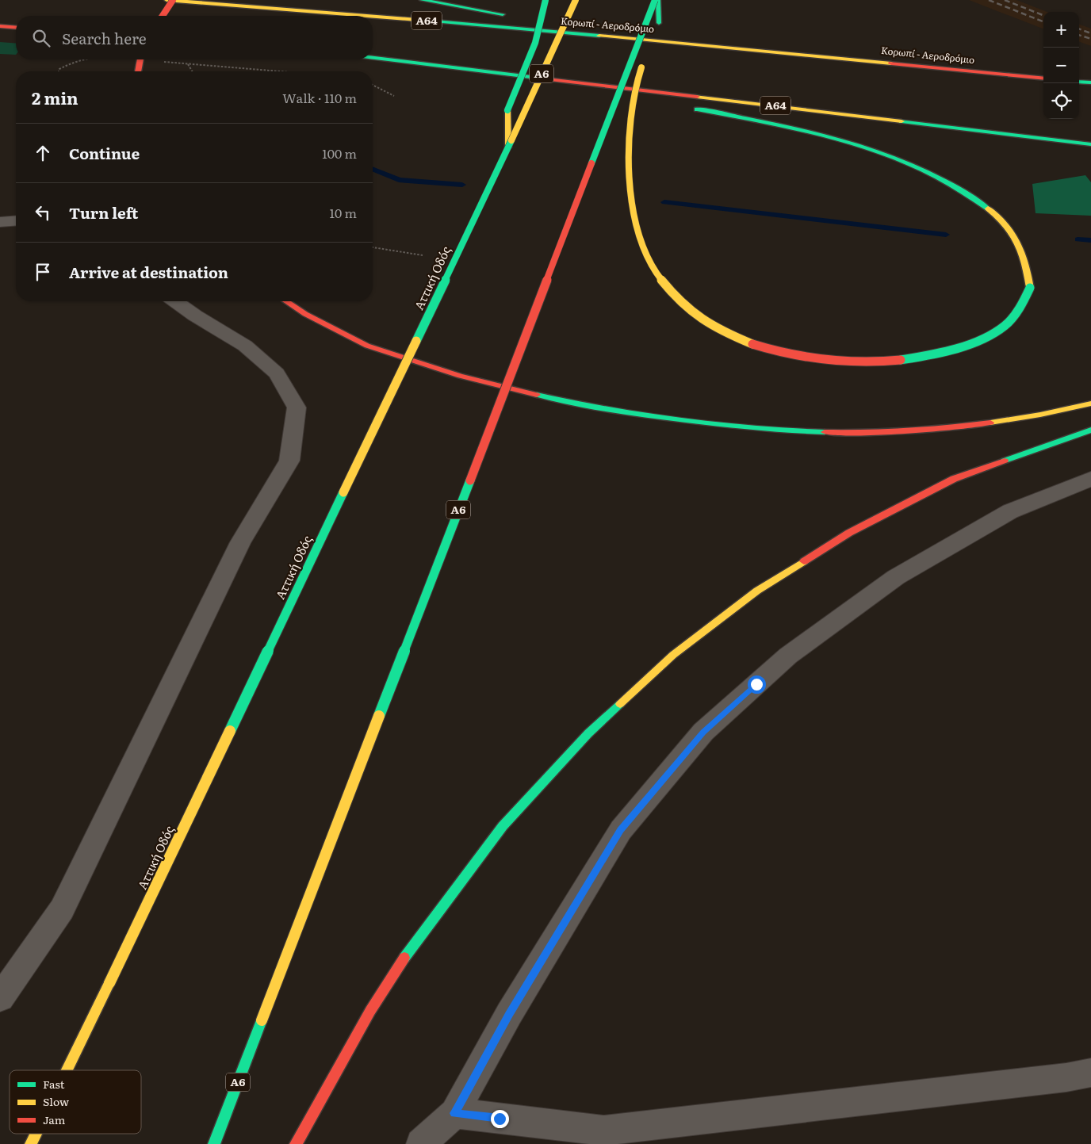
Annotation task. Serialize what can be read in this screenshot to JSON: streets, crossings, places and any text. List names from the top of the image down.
{
  "streets": {
    "highway": [
      "Α64",
      "Κορωπί - Αεροδρόμιο",
      "Α6",
      "Αττική Οδός"
    ]
  },
  "legend": ["Fast", "Slow", "Jam"],
  "page": {
    "map_buttons": ["+", "−"],
    "search": "Search here",
    "heading": ["2 min", "Walk · 110 m"],
    "list": [
      ["Continue", "100 m"],
      ["Turn left", "10 m"],
      "Arrive at destination"
    ]
  }
}
